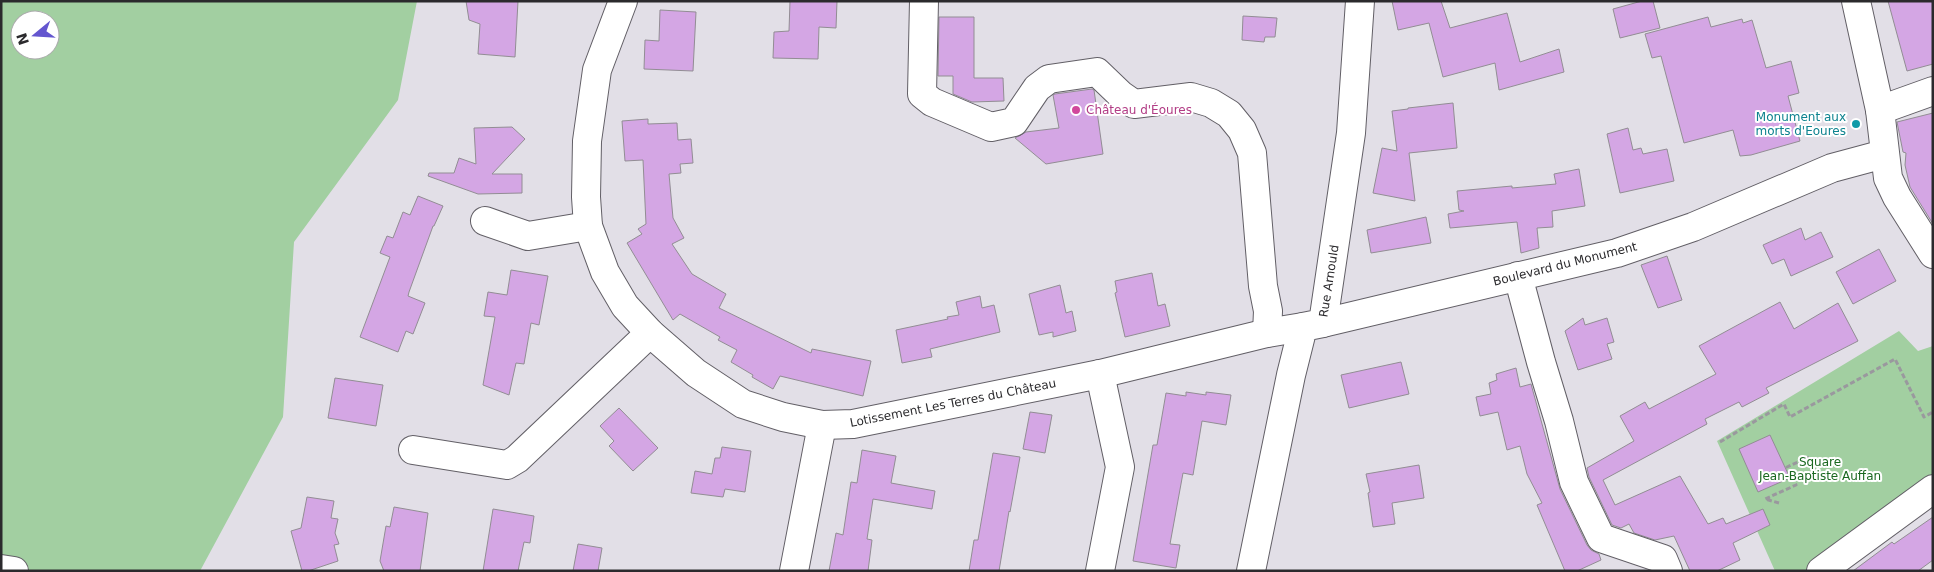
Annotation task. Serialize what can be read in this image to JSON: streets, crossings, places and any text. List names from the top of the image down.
{
  "streets": {
    "street": ["Boulevard du Monument", "Rue Arnould", "Lotissement Les Terres du Château"]
  },
  "crossings": [
    ["Boulevard du Monument", "Rue Arnould"],
    ["Boulevard du Monument", "Lotissement Les Terres du Château"],
    ["Rue Arnould", "Lotissement Les Terres du Château"]
  ],
  "parks": ["Square Jean-Baptiste Auffan"],
  "places": ["Château d'Éoures", "Monument aux morts d'Eoures"],
  "north": "left"
}
